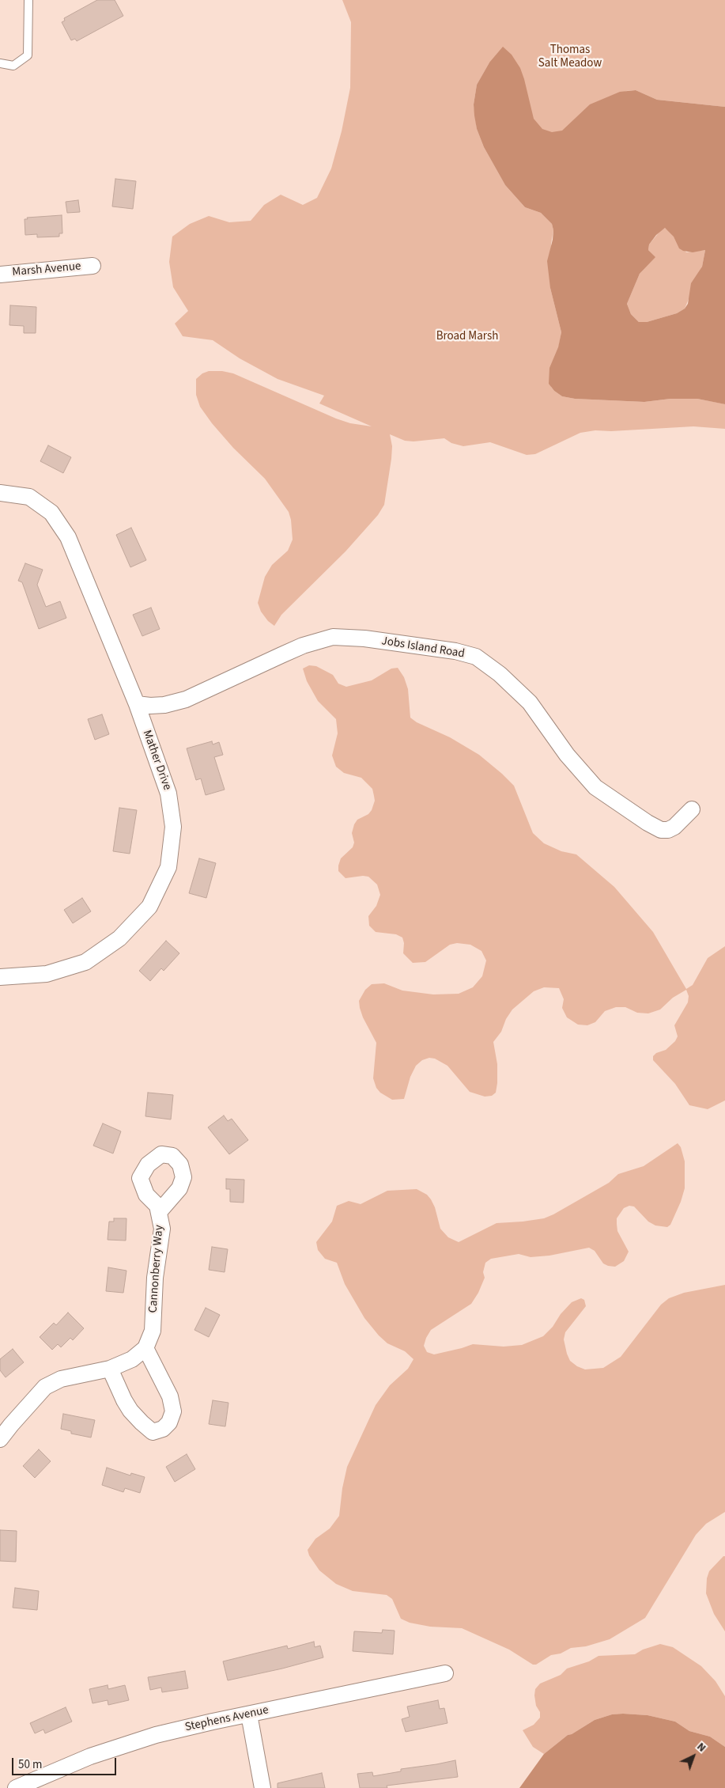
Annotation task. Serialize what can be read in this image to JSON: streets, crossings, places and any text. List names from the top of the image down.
{
  "streets": {
    "street": [
      "Marsh Avenue",
      "Jobs Island Road",
      "Mather Drive",
      "Cannonberry Way",
      "Stephens Avenue"
    ]
  },
  "crossings": [
    ["Jobs Island Road", "Mather Drive"]
  ],
  "parks": ["Thomas Salt Meadow", "Broad Marsh"],
  "scale_bar": "50 m",
  "north": "top right"
}
